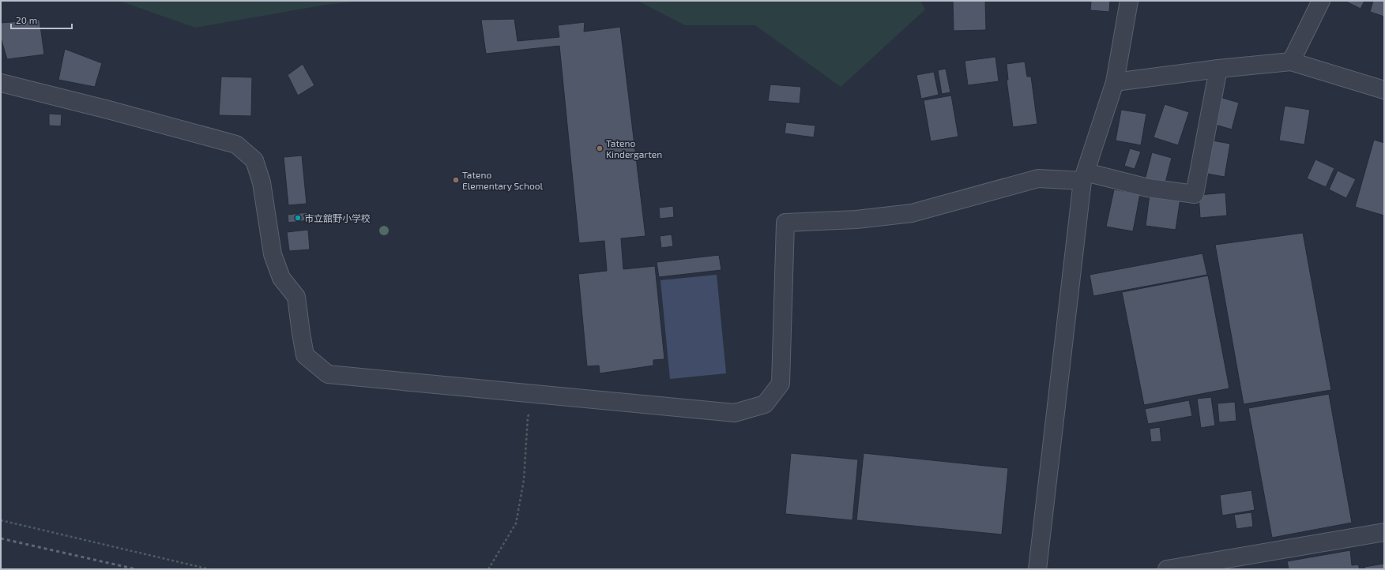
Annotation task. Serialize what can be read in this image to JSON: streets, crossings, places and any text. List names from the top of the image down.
{
  "places": ["Tateno Kindergarten", "Tateno Elementary School", "市立舘野小学校"],
  "scale_bar": "20 m"
}
